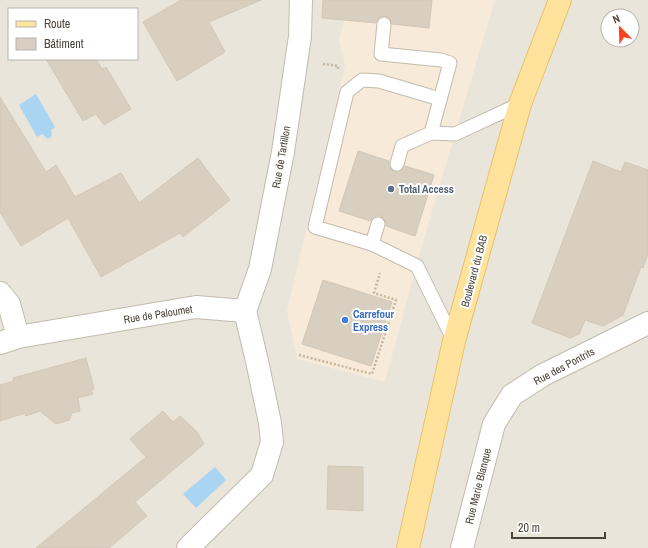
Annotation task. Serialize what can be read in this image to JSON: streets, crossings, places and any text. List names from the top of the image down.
{
  "streets": {
    "main road": ["Boulevard du BAB"],
    "street": [
      "Rue de Tartillon",
      "Rue de Paloumet",
      "Rue des Pontrits",
      "Rue Marie Blanque"
    ]
  },
  "crossings": [
    ["Rue de Tartillon", "Rue de Paloumet"],
    ["Rue des Pontrits", "Rue Marie Blanque"]
  ],
  "places": ["Total Access", "Carrefour Express"],
  "legend": ["Route", "Bâtiment"],
  "scale_bar": "20 m",
  "north": "top left"
}
